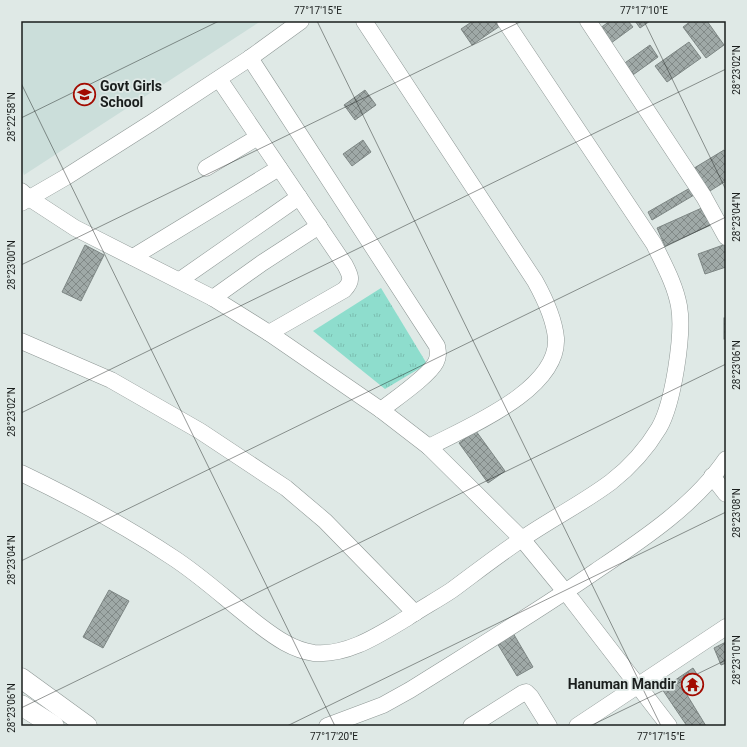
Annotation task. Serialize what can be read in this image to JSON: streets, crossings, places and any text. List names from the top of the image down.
{
  "places": {
    "school or university": ["Govt Girls School"],
    "temple": ["Hanuman Mandir"]
  },
  "coordinates": [
    "77°17'15\"E",
    "77°17'10\"E",
    "28°23'02\"N",
    "28°22'58\"N",
    "28°23'04\"N",
    "28°23'00\"N",
    "28°23'06\"N",
    "28°23'08\"N",
    "28°23'10\"N",
    "77°17'20\"E"
  ]
}
